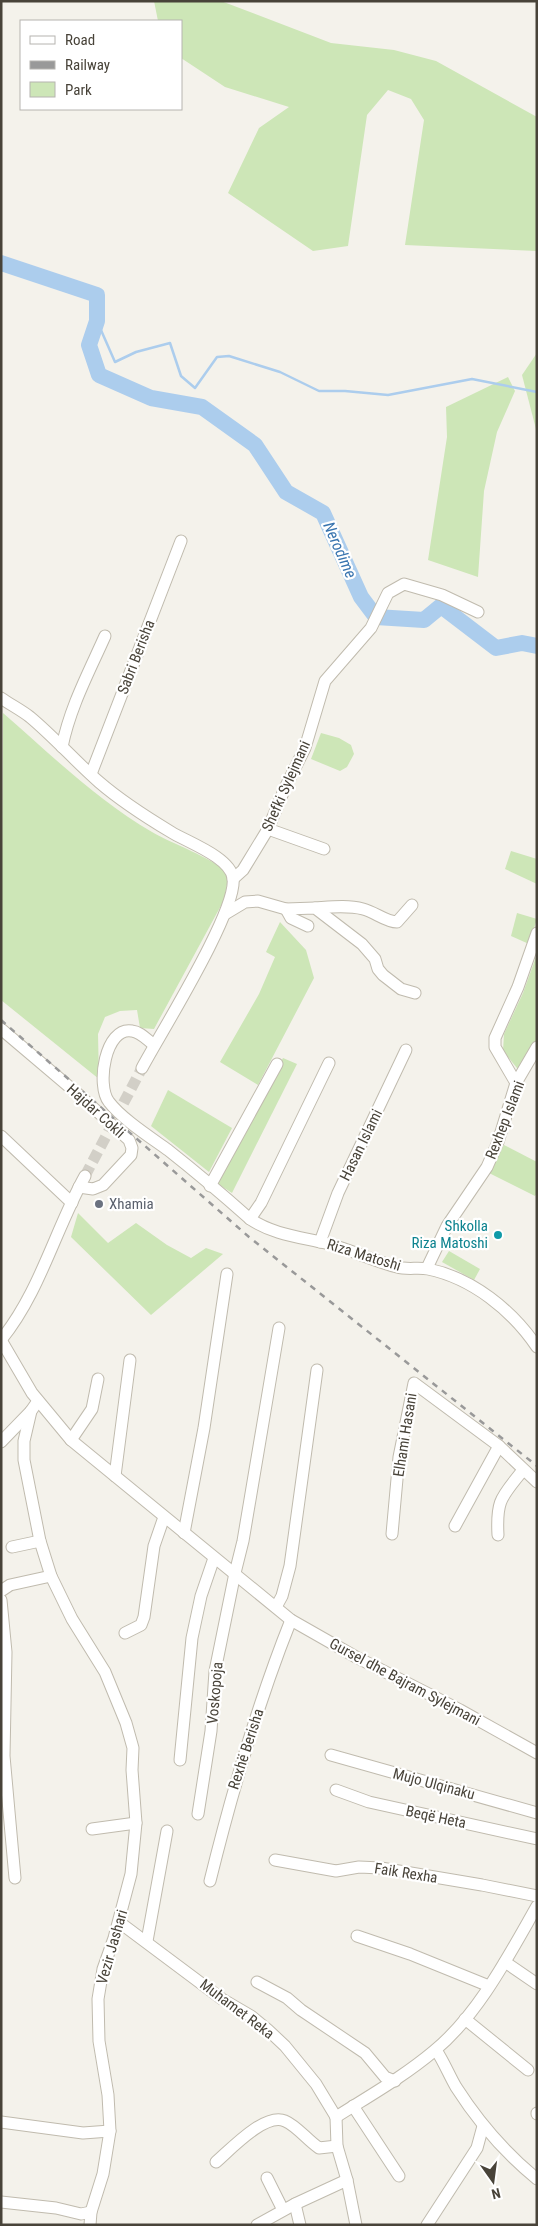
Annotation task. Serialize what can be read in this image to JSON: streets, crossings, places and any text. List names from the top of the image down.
{
  "streets": {
    "street": [
      "Sabri Berisha",
      "Shefki Sylejmani",
      "Hajdar Cokli",
      "Rexhep Islami",
      "Hasan Islami",
      "Riza Matoshi",
      "Elhami Hasani",
      "Gursel dhe Bajram Sylejmani",
      "Voskopoja",
      "Rexhë Berisha",
      "Mujo Ulqinaku",
      "Beqë Heta",
      "Faik Rexha",
      "Vezir Jashari",
      "Muhamet Reka"
    ]
  },
  "crossings": [
    ["Rexhep Islami", "Riza Matoshi"],
    ["Hasan Islami", "Riza Matoshi"],
    ["Gursel dhe Bajram Sylejmani", "Voskopoja"],
    ["Gursel dhe Bajram Sylejmani", "Rexhë Berisha"],
    ["Gursel dhe Bajram Sylejmani", "Vezir Jashari"],
    ["Vezir Jashari", "Muhamet Reka"]
  ],
  "water": ["Nerodime"],
  "places": ["Xhamia", "Shkolla Riza Matoshi"],
  "legend": ["Road", "Railway", "Park"],
  "north": "bottom"
}
